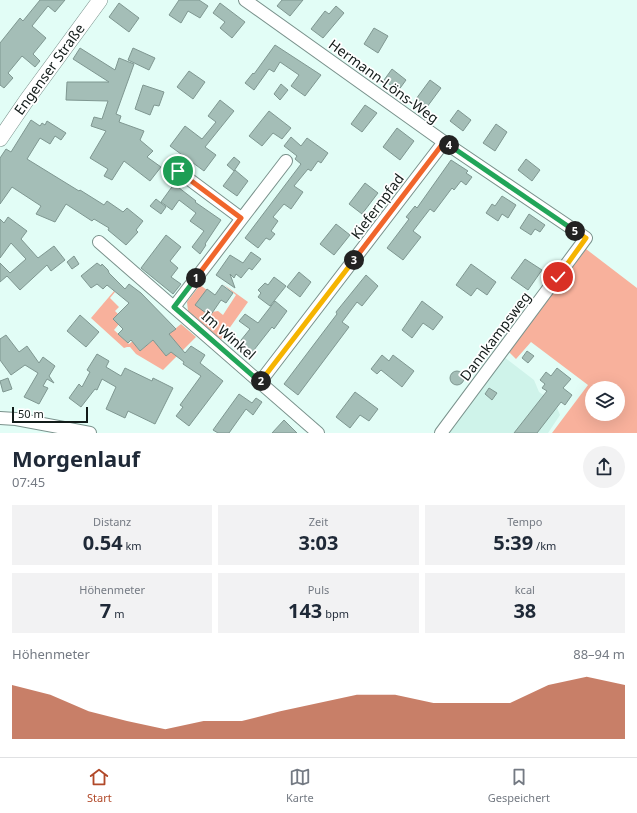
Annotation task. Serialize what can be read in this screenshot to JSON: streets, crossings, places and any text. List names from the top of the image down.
{
  "streets": {
    "street": [
      "Engenser Straße",
      "Hermann-Löns-Weg",
      "Kiefernpfad",
      "Im Winkel",
      "Dannkampsweg"
    ]
  },
  "crossings": [
    ["Hermann-Löns-Weg", "Kiefernpfad"],
    ["Hermann-Löns-Weg", "Dannkampsweg"],
    ["Kiefernpfad", "Im Winkel"]
  ],
  "scale_bar": "50 m",
  "page": {
    "pins": [
      "4",
      "5",
      "3",
      "1",
      "2"
    ],
    "scale": "50 m",
    "heading": ["Morgenlauf", "07:45"],
    "stats": [
      ["Distanz", "0.54 km"],
      ["Zeit", "3:03"],
      ["Tempo", "5:39 /km"],
      ["Höhenmeter", "7 m"],
      ["Puls", "143 bpm"],
      ["kcal", "38"]
    ],
    "chart": ["Höhenmeter", "88–94 m"],
    "tabs": ["Start", "Karte", "Gespeichert"]
  }
}
